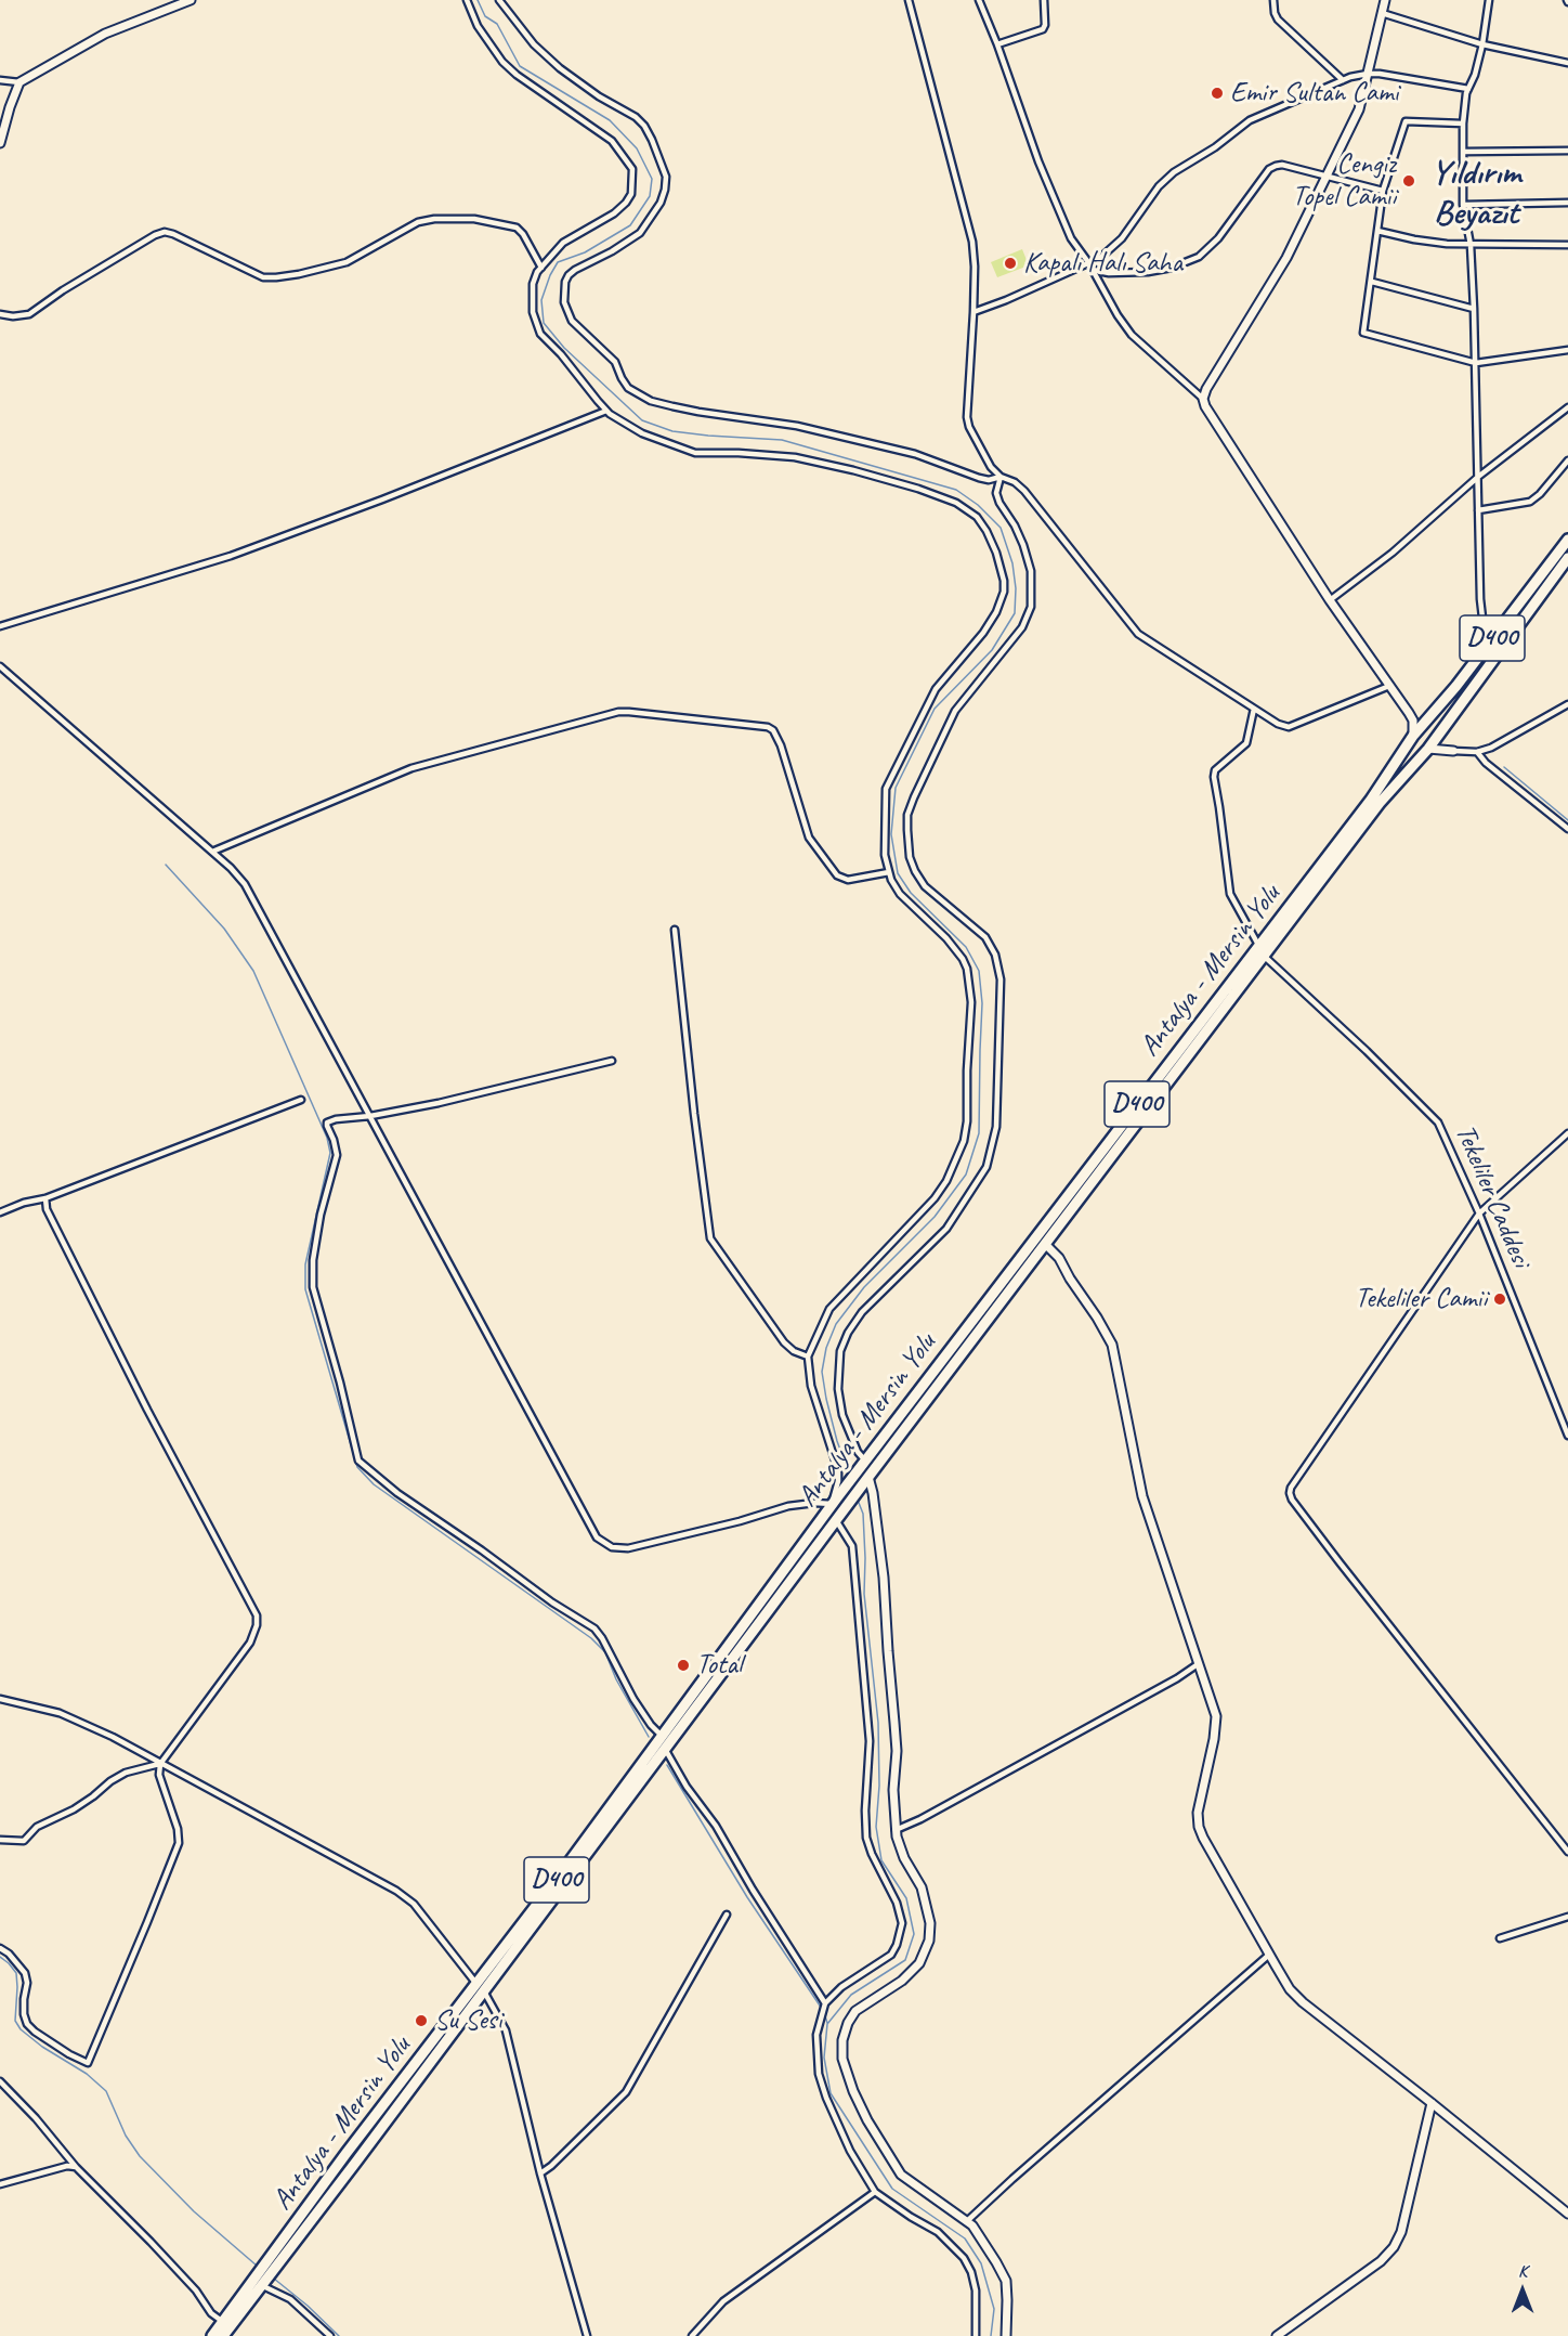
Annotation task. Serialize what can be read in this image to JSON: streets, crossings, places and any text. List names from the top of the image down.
{
  "streets": {
    "highway": ["D400", "Antalya - Mersin Yolu"],
    "street": ["Tekeliler Caddesi"]
  },
  "crossings": [
    ["Antalya - Mersin Yolu", "Tekeliler Caddesi"]
  ],
  "districts": ["Yıldırım Beyazıt"],
  "places": [
    "Emir Sultan Cami",
    "Cengiz Topel Camii",
    "Kapalı Halı Saha",
    "Tekeliler Camii",
    "Total",
    "Su Sesi"
  ],
  "north": "top"
}
